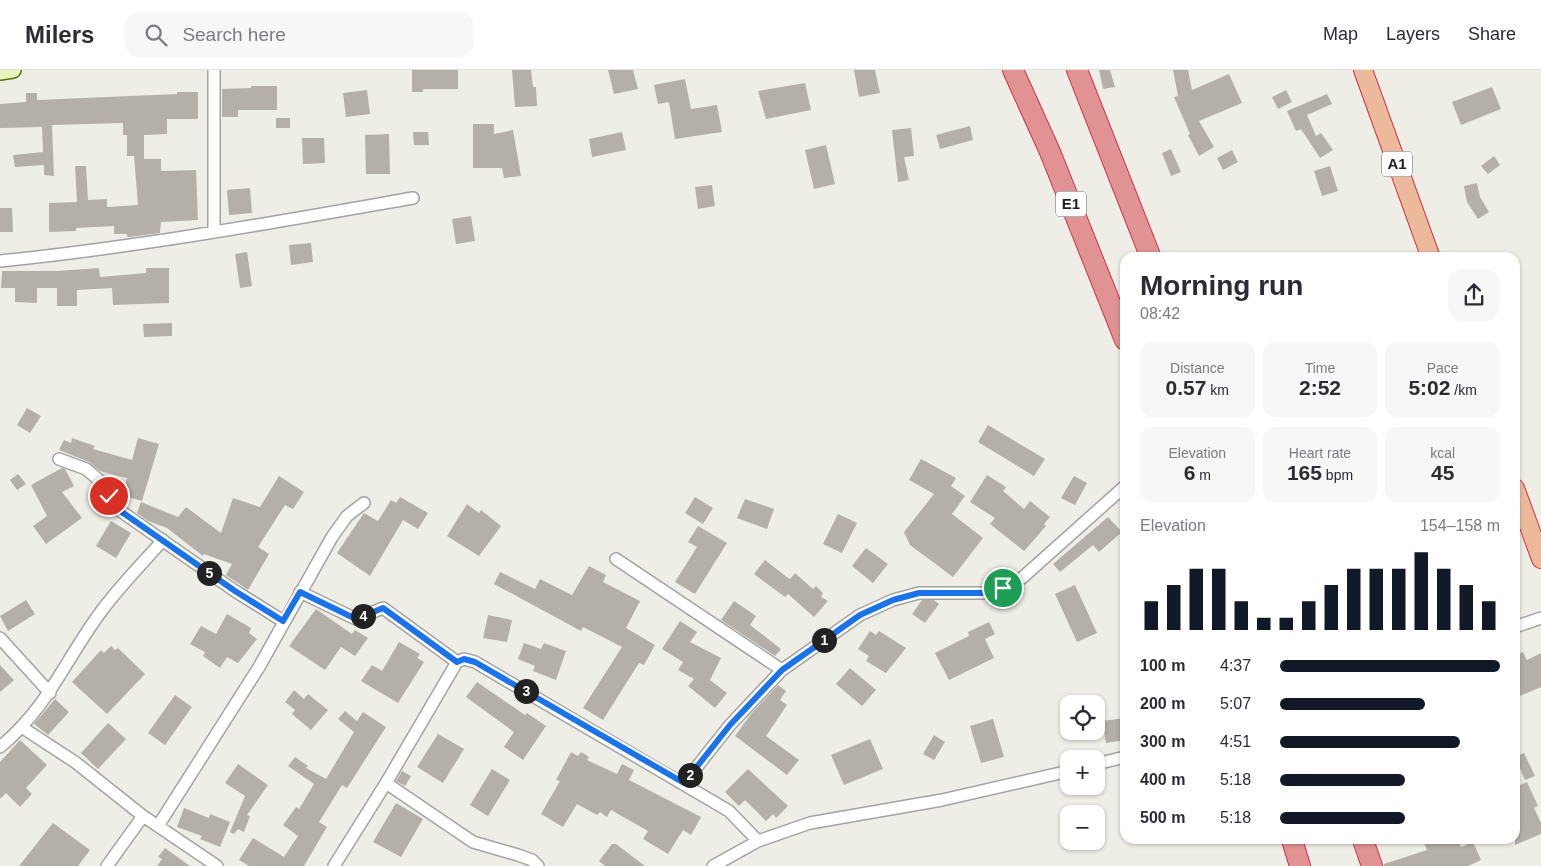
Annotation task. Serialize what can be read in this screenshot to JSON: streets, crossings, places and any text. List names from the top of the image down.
{
  "streets": {
    "highway": ["A1", "E1"]
  },
  "page": {
    "header": "Milers",
    "search": "Search here",
    "nav": ["Map", "Layers", "Share"],
    "heading": ["Morning run", "08:42"],
    "stats": [
      ["Distance", "0.57 km"],
      ["Time", "2:52"],
      ["Pace", "5:02 /km"],
      ["Elevation", "6 m"],
      ["Heart rate", "165 bpm"],
      ["kcal", "45"]
    ],
    "chart": ["Elevation", "154–158 m"],
    "pins": [
      "5",
      "4",
      "1",
      "3",
      "2"
    ],
    "list": [
      {
        "name": "100 m",
        "note": "4:37"
      },
      {
        "name": "200 m",
        "note": "5:07"
      },
      {
        "name": "300 m",
        "note": "4:51"
      },
      {
        "name": "400 m",
        "note": "5:18"
      },
      {
        "name": "500 m",
        "note": "5:18"
      }
    ],
    "map_buttons": ["+", "−"]
  }
}
